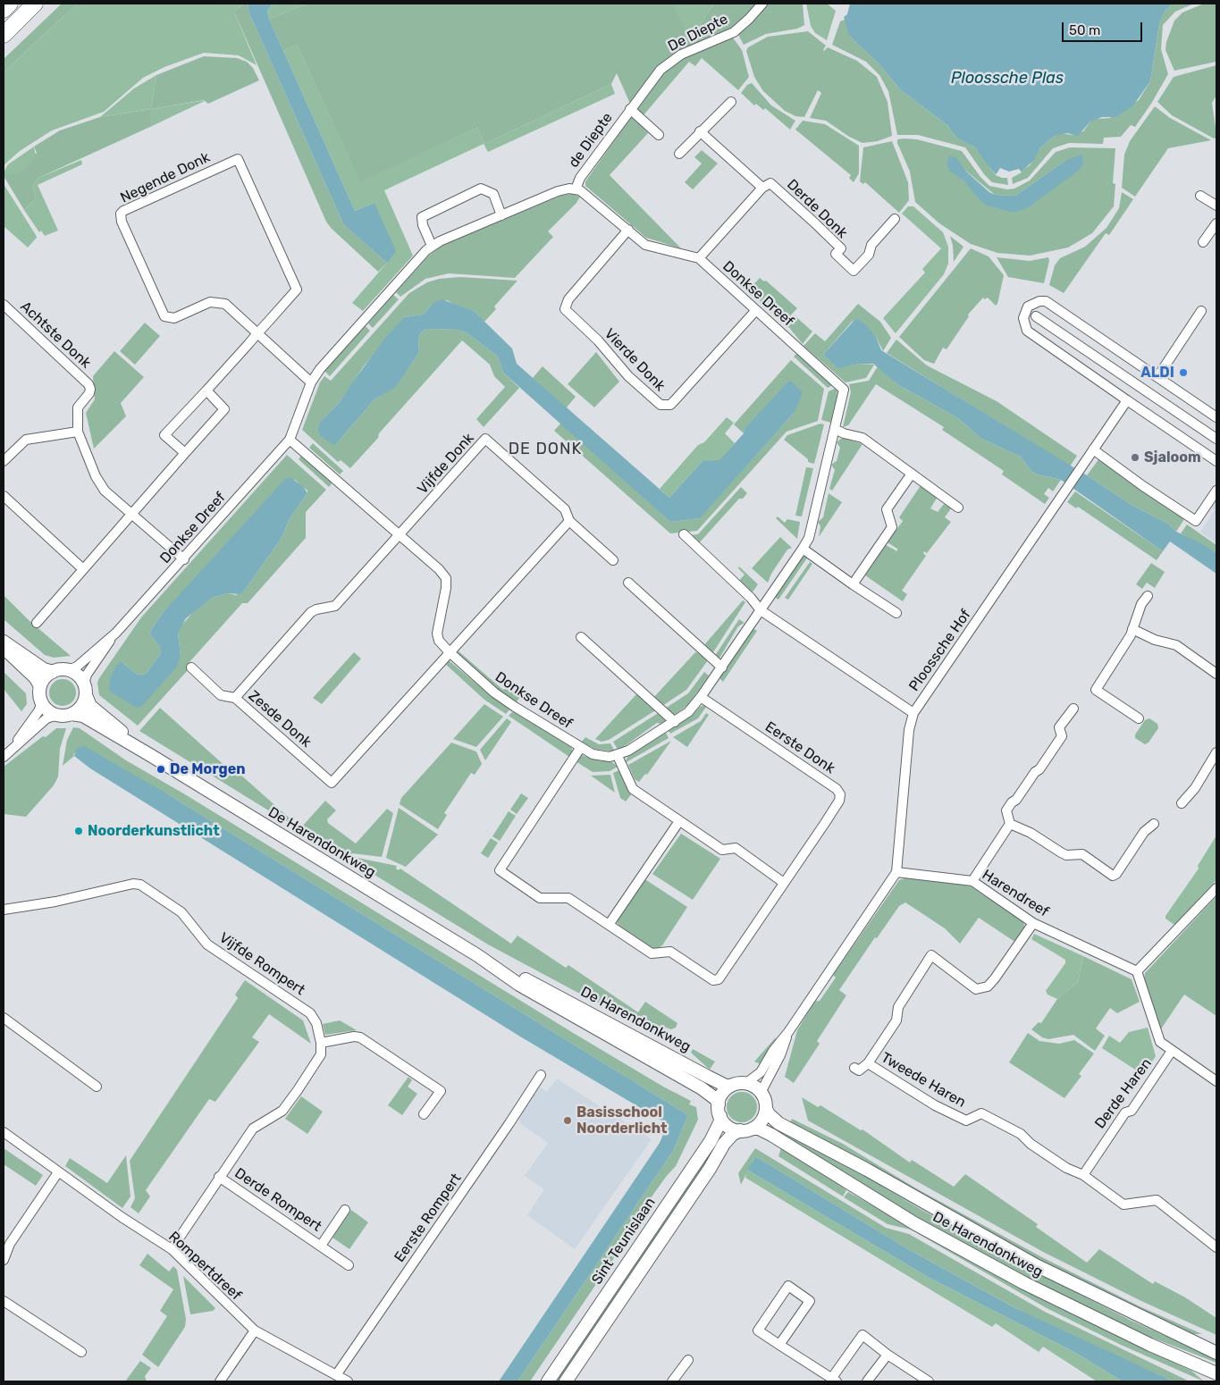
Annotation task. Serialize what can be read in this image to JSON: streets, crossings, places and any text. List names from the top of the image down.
{
  "streets": {
    "main road": ["De Harendonkweg", "Sint Teunislaan"],
    "street": [
      "De Diepte",
      "de Diepte",
      "Negende Donk",
      "Derde Donk",
      "Donkse Dreef",
      "Achtste Donk",
      "Vierde Donk",
      "Vijfde Donk",
      "Ploossche Hof",
      "Zesde Donk",
      "Eerste Donk",
      "Harendreef",
      "Vijfde Rompert",
      "Tweede Haren",
      "Derde Haren",
      "Derde Rompert",
      "Eerste Rompert",
      "Rompertdreef"
    ]
  },
  "crossings": [
    ["De Diepte", "de Diepte"],
    ["de Diepte", "Donkse Dreef"],
    ["Negende Donk", "Donkse Dreef"],
    ["Derde Donk", "Donkse Dreef"],
    ["Donkse Dreef", "Vierde Donk"],
    ["Donkse Dreef", "Vijfde Donk"],
    ["Donkse Dreef", "Zesde Donk"],
    ["Donkse Dreef", "Eerste Donk"],
    ["Donkse Dreef", "De Harendonkweg"],
    ["Vijfde Donk", "Zesde Donk"],
    ["Ploossche Hof", "De Harendonkweg"],
    ["Ploossche Hof", "Harendreef"],
    ["Ploossche Hof", "Sint Teunislaan"],
    ["De Harendonkweg", "Sint Teunislaan"],
    ["Harendreef", "Tweede Haren"],
    ["Vijfde Rompert", "Derde Rompert"],
    ["Tweede Haren", "Derde Haren"],
    ["Derde Rompert", "Rompertdreef"],
    ["Eerste Rompert", "Rompertdreef"]
  ],
  "districts": ["DE DONK"],
  "water": ["Ploossche Plas"],
  "places": [
    "ALDI",
    "Sjaloom",
    "De Morgen",
    "Noorderkunstlicht",
    "Basisschool Noorderlicht"
  ],
  "scale_bar": "50 m"
}
